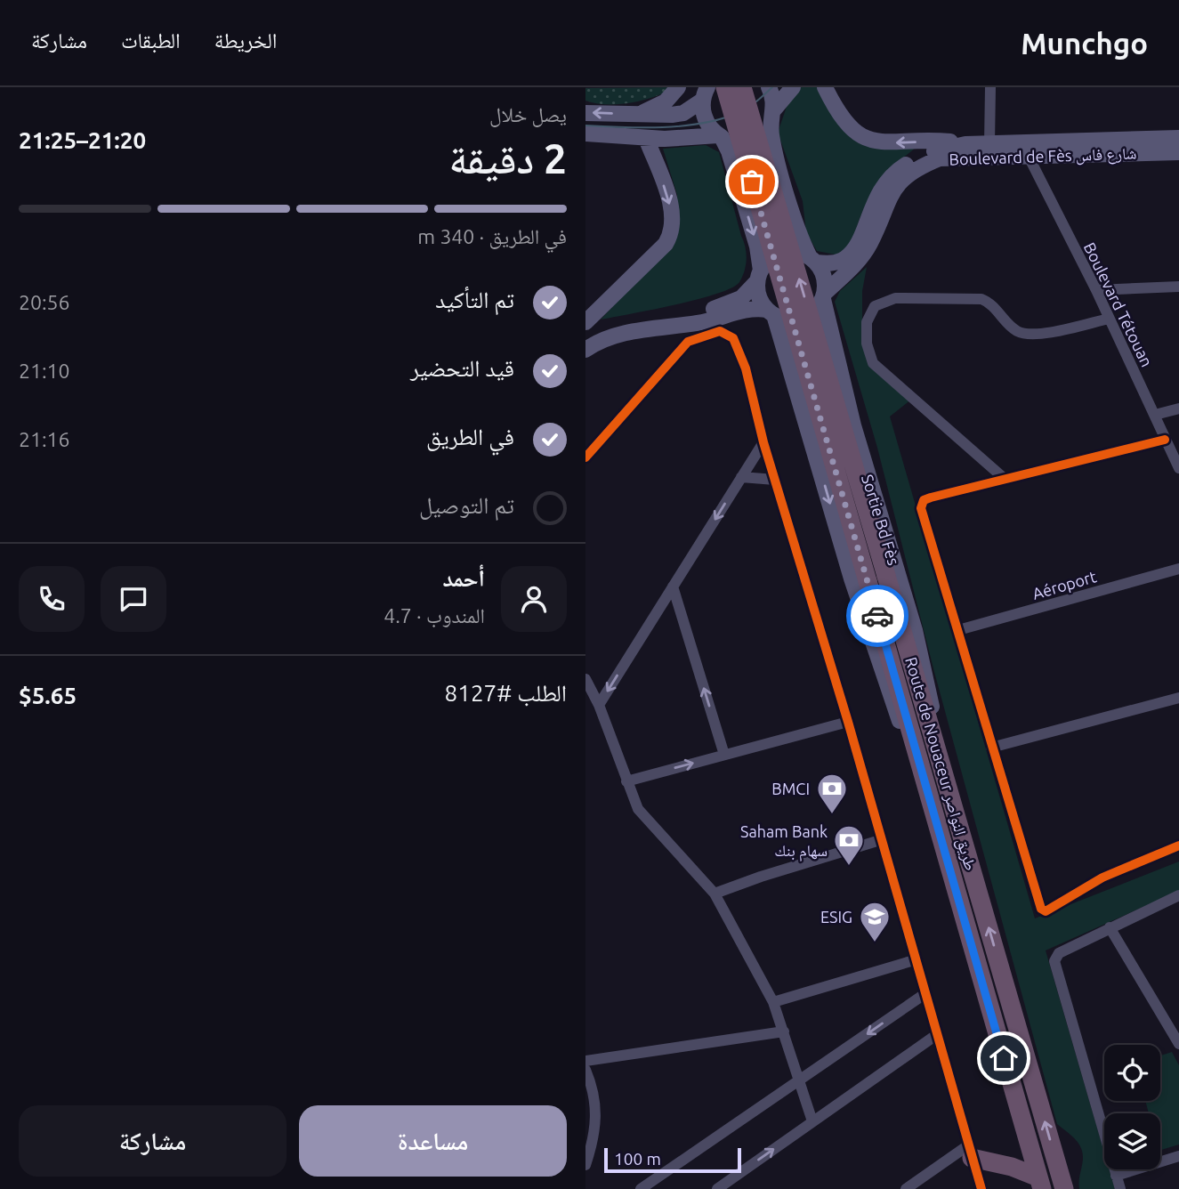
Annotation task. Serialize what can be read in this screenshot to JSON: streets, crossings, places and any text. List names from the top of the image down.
{
  "streets": {
    "highway": ["Route de Nouaceur طريق النواصر"],
    "main road": ["Boulevard de Fès شارع فاس", "Sortie Bd Fès"],
    "street": ["Boulevard Tétouan", "Aéroport"]
  },
  "crossings": [
    ["Boulevard de Fès شارع فاس", "Boulevard Tétouan"],
    ["Boulevard de Fès شارع فاس", "Sortie Bd Fès"],
    ["Sortie Bd Fès", "Route de Nouaceur طريق النواصر"]
  ],
  "places": {
    "bank": ["BMCI", "Saham Bank سهام بنك"],
    "school or university": ["ESIG"]
  },
  "scale_bar": "100 m",
  "page": {
    "header": "Munchgo",
    "nav": ["الخريطة", "الطبقات", "مشاركة"],
    "heading": ["2 دقيقة", "يصل خلال", "21:20–21:25"],
    "panel": [
      "أحمد",
      "المندوب · 4.7",
      "الطلب #8127",
      "$5.65"
    ],
    "bar": "في الطريق · 340 m",
    "list": [
      ["تم التأكيد", "20:56"],
      ["قيد التحضير", "21:10"],
      ["في الطريق", "21:16"],
      "تم التوصيل"
    ],
    "buttons": ["مساعدة", "مشاركة"],
    "scale": "100 m"
  }
}
